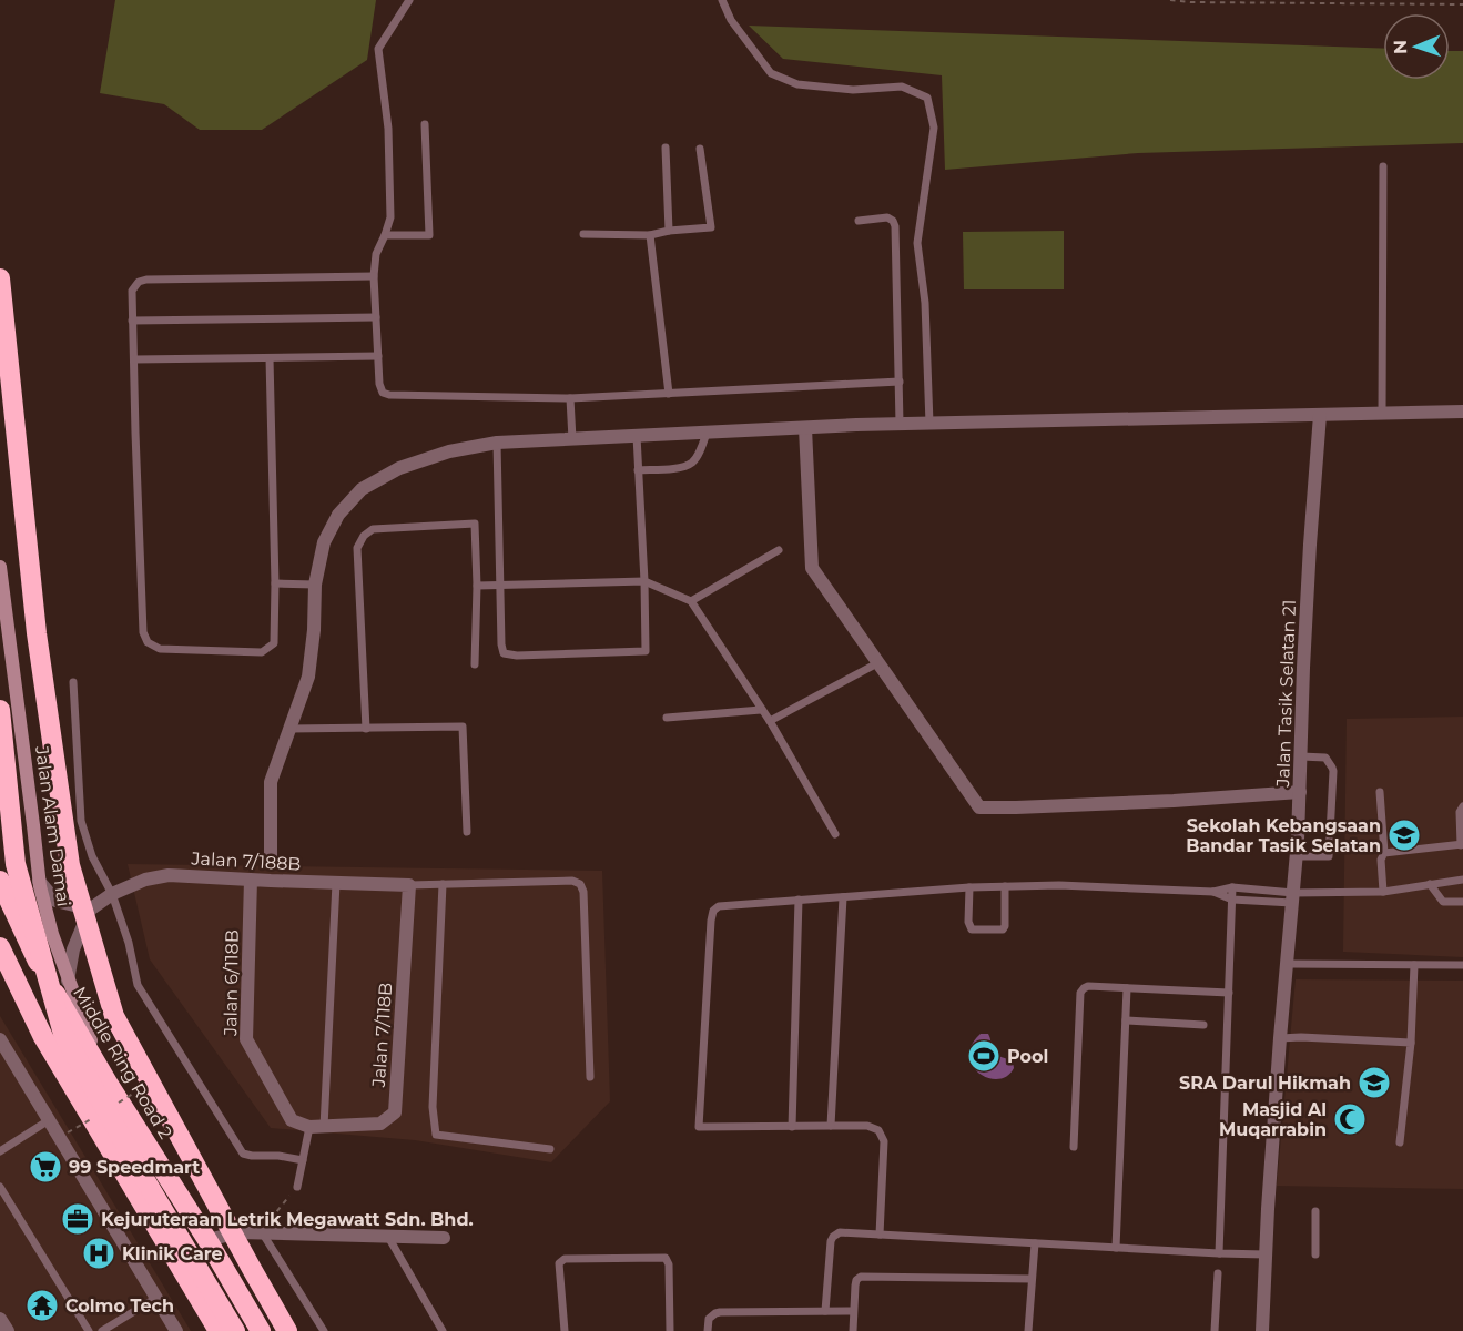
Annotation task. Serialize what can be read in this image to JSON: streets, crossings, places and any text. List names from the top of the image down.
{
  "streets": {
    "highway": ["Middle Ring Road 2"],
    "main road": ["Jalan Alam Damai"],
    "street": [
      "Jalan Tasik Selatan 21",
      "Jalan 7/188B",
      "Jalan 6/118B",
      "Jalan 7/118B"
    ]
  },
  "crossings": [
    ["Jalan Alam Damai", "Middle Ring Road 2"],
    ["Jalan 7/188B", "Jalan 6/118B"],
    ["Jalan 7/188B", "Jalan 7/118B"],
    ["Jalan 6/118B", "Jalan 7/118B"]
  ],
  "places": {
    "school or university": ["Sekolah Kebangsaan Bandar Tasik Selatan", "SRA Darul Hikmah"],
    "sports": ["Pool"],
    "mosque": ["Masjid Al Muqarrabin"],
    "supermarket": ["99 Speedmart"],
    "office": ["Kejuruteraan Letrik Megawatt Sdn. Bhd."],
    "hospital": ["Klinik Care"],
    "temple": ["Colmo Tech"]
  },
  "north": "left"
}
